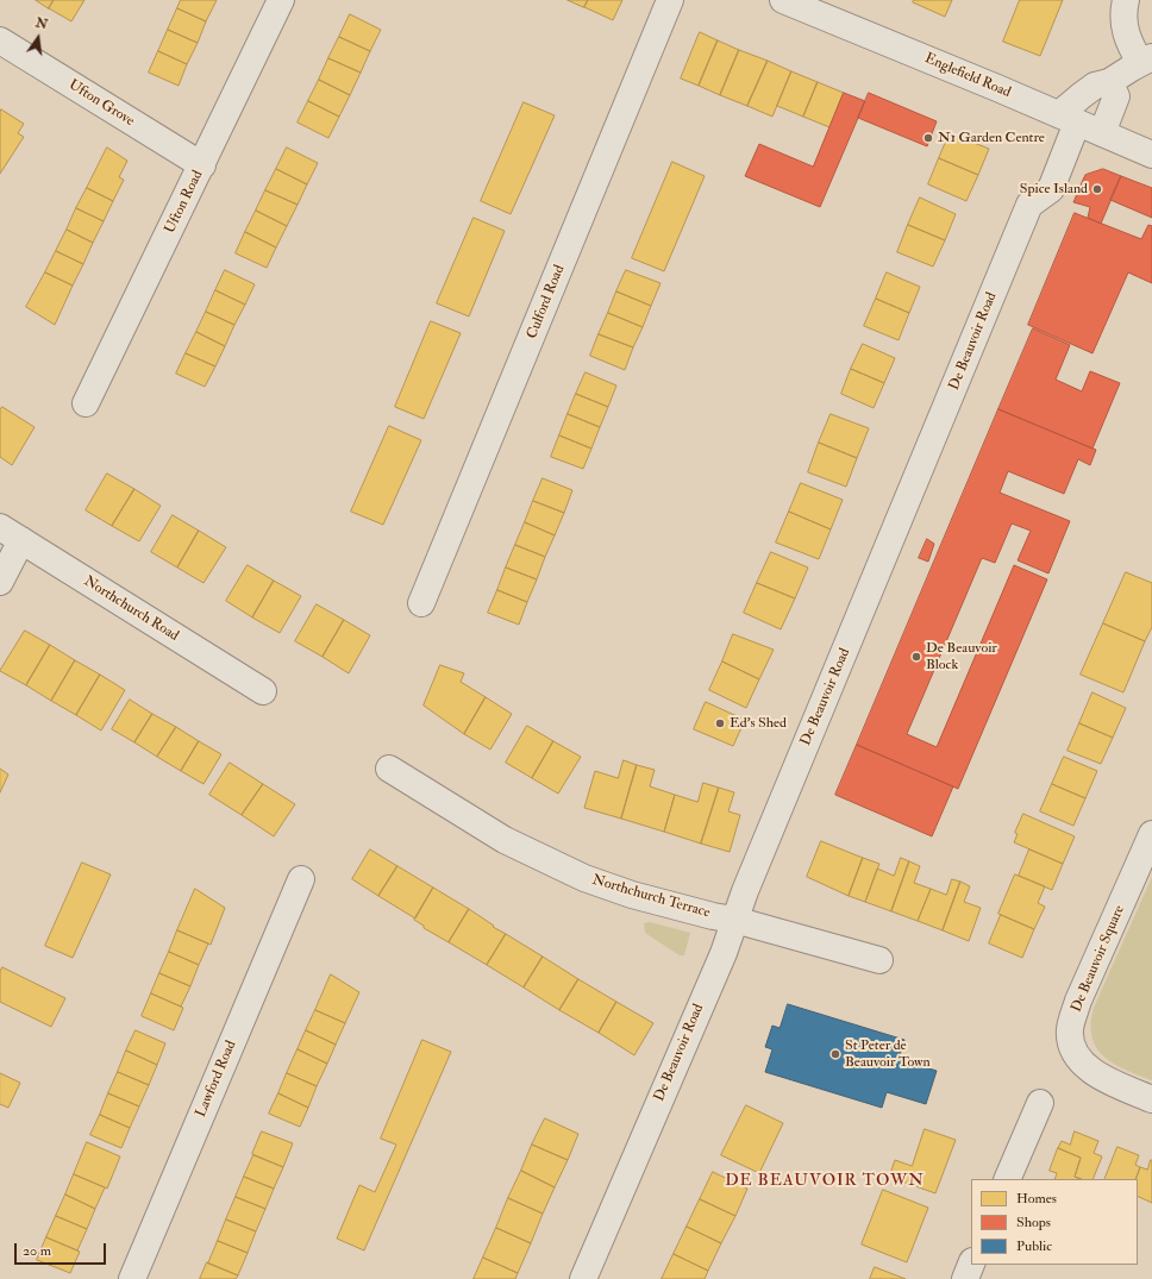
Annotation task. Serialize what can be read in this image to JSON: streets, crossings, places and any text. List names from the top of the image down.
{
  "streets": {
    "street": [
      "Englefield Road",
      "Ufton Grove",
      "Ufton Road",
      "Culford Road",
      "De Beauvoir Road",
      "Northchurch Road",
      "Northchurch Terrace",
      "De Beauvoir Square",
      "Lawford Road"
    ]
  },
  "crossings": [
    ["Englefield Road", "De Beauvoir Road"],
    ["Ufton Grove", "Ufton Road"],
    ["De Beauvoir Road", "Northchurch Terrace"]
  ],
  "districts": ["DE BEAUVOIR TOWN"],
  "places": [
    "N1 Garden Centre",
    "Spice Island",
    "De Beauvoir Block",
    "Ed's Shed",
    "St Peter de Beauvoir Town"
  ],
  "legend": ["Homes", "Shops", "Public"],
  "scale_bar": "20 m",
  "north": "top"
}
